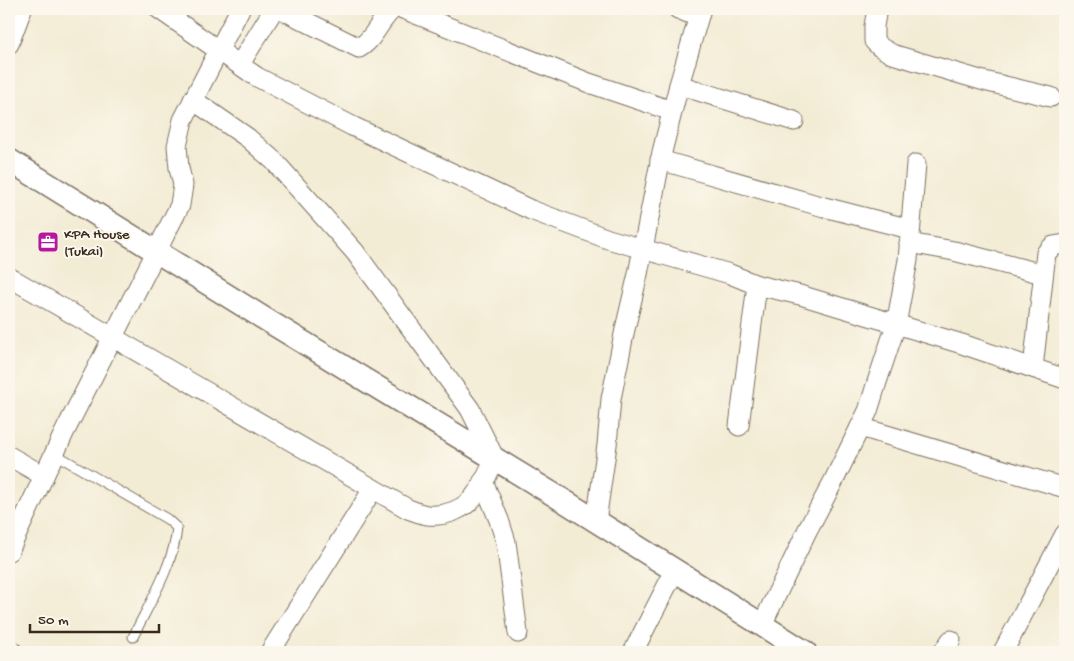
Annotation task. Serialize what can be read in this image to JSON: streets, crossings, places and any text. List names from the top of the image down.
{
  "places": {
    "office": ["KPA House (Tukai)"]
  },
  "scale_bar": "50 m"
}
